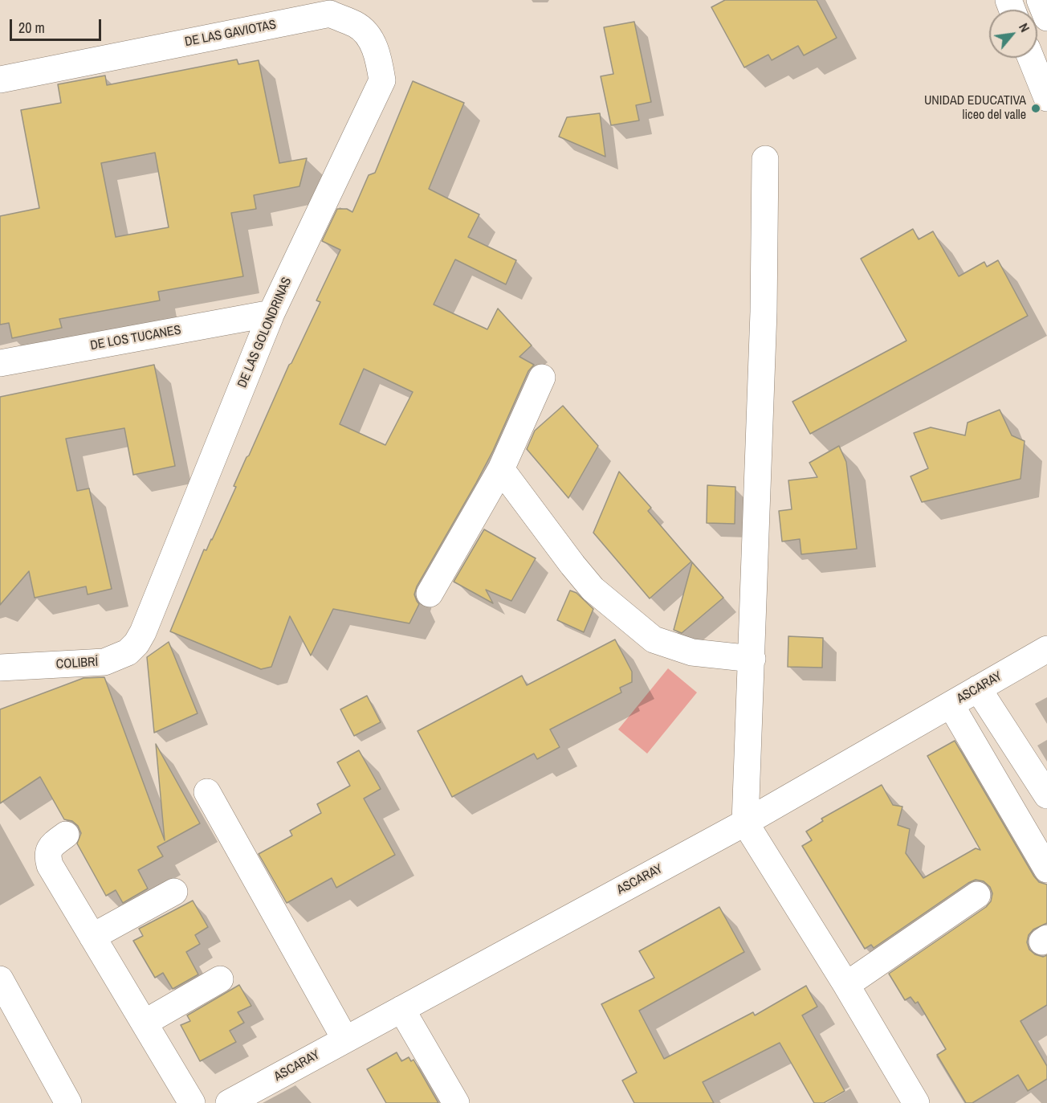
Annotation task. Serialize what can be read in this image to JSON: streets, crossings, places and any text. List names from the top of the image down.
{
  "streets": {
    "street": [
      "DE LAS GAVIOTAS",
      "DE LAS GOLONDRINAS",
      "DE LOS TUCANES",
      "COLIBRÍ",
      "ASCARAY"
    ]
  },
  "crossings": [
    ["DE LAS GAVIOTAS", "DE LAS GOLONDRINAS"],
    ["DE LAS GOLONDRINAS", "DE LOS TUCANES"],
    ["DE LAS GOLONDRINAS", "COLIBRÍ"]
  ],
  "places": ["UNIDAD EDUCATIVA liceo del valle"],
  "scale_bar": "20 m",
  "north": "top right"
}
